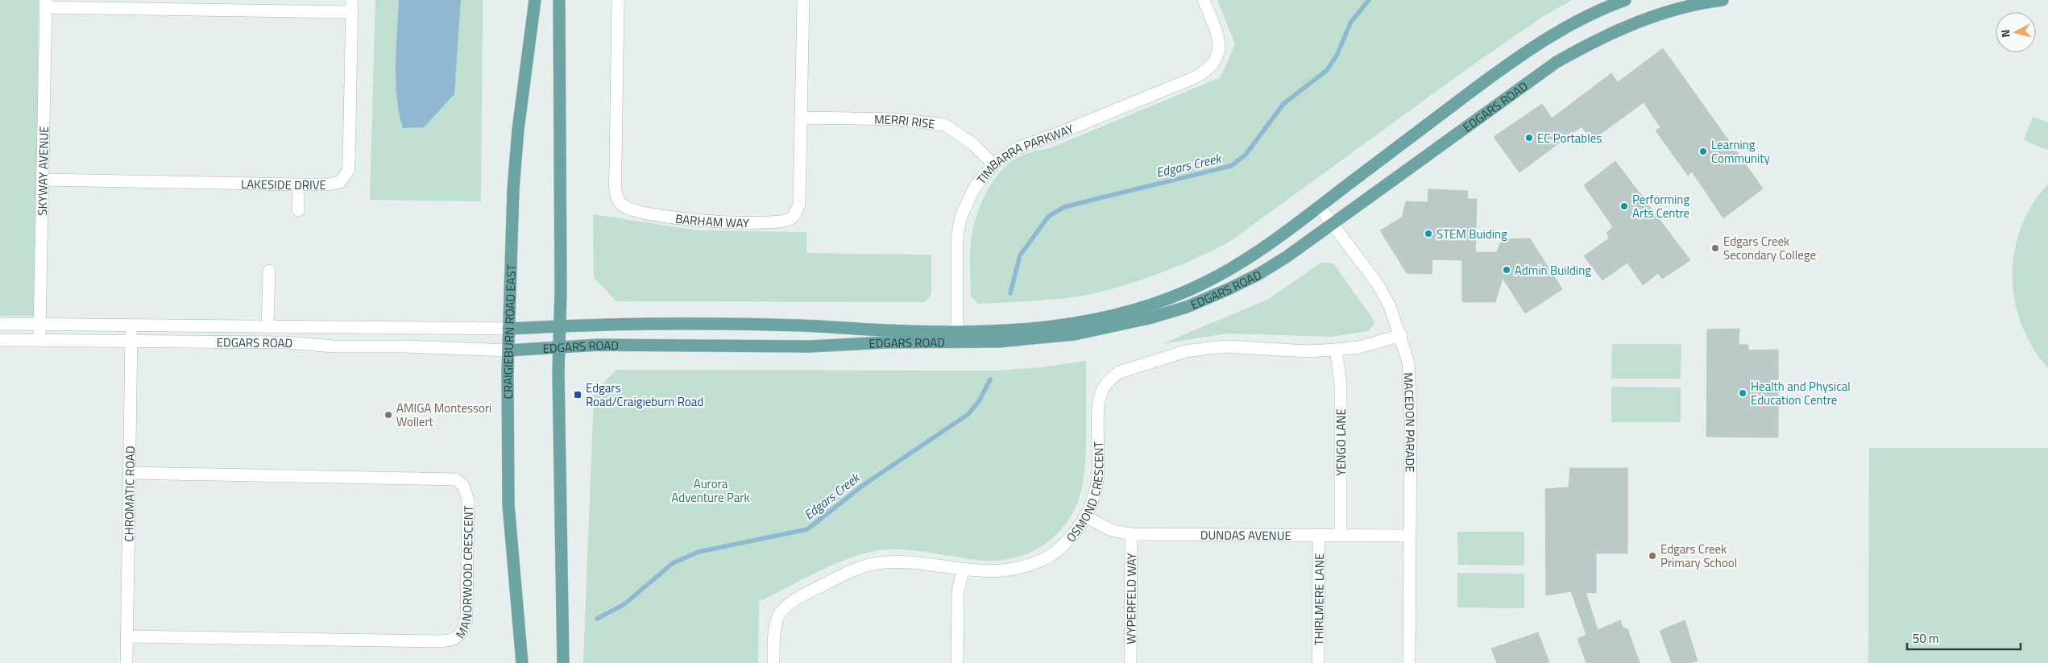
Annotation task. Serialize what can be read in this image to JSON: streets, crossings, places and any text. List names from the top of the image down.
{
  "streets": {
    "main road": ["EDGARS ROAD", "CRAIGIEBURN ROAD EAST"],
    "street": [
      "MERRI RISE",
      "TIMBARRA PARKWAY",
      "SKYWAY AVENUE",
      "LAKESIDE DRIVE",
      "BARHAM WAY",
      "MACEDON PARADE",
      "YENGO LANE",
      "OSMOND CRESCENT",
      "CHROMATIC ROAD",
      "DUNDAS AVENUE",
      "MANORWOOD CRESCENT",
      "WYPERFELD WAY",
      "THIRLMERE LANE"
    ]
  },
  "crossings": [
    ["EDGARS ROAD", "TIMBARRA PARKWAY"],
    ["EDGARS ROAD", "SKYWAY AVENUE"],
    ["EDGARS ROAD", "CRAIGIEBURN ROAD EAST"],
    ["EDGARS ROAD", "MACEDON PARADE"],
    ["EDGARS ROAD", "CHROMATIC ROAD"],
    ["MERRI RISE", "TIMBARRA PARKWAY"],
    ["MERRI RISE", "BARHAM WAY"],
    ["SKYWAY AVENUE", "LAKESIDE DRIVE"],
    ["MACEDON PARADE", "OSMOND CRESCENT"],
    ["MACEDON PARADE", "DUNDAS AVENUE"],
    ["YENGO LANE", "OSMOND CRESCENT"],
    ["YENGO LANE", "DUNDAS AVENUE"],
    ["OSMOND CRESCENT", "DUNDAS AVENUE"],
    ["CHROMATIC ROAD", "MANORWOOD CRESCENT"],
    ["DUNDAS AVENUE", "WYPERFELD WAY"],
    ["DUNDAS AVENUE", "THIRLMERE LANE"]
  ],
  "water": ["Edgars Creek"],
  "parks": ["Aurora Adventure Park"],
  "places": {
    "other": [
      "EC Portables",
      "Learning Community",
      "Performing Arts Centre",
      "STEM Buiding",
      "Edgars Creek Secondary College",
      "Admin Building",
      "Health and Physical Education Centre",
      "AMIGA Montessori Wollert",
      "Edgars Creek Primary School"
    ],
    "transit": ["Edgars Road/Craigieburn Road"]
  },
  "scale_bar": "50 m",
  "north": "left"
}
